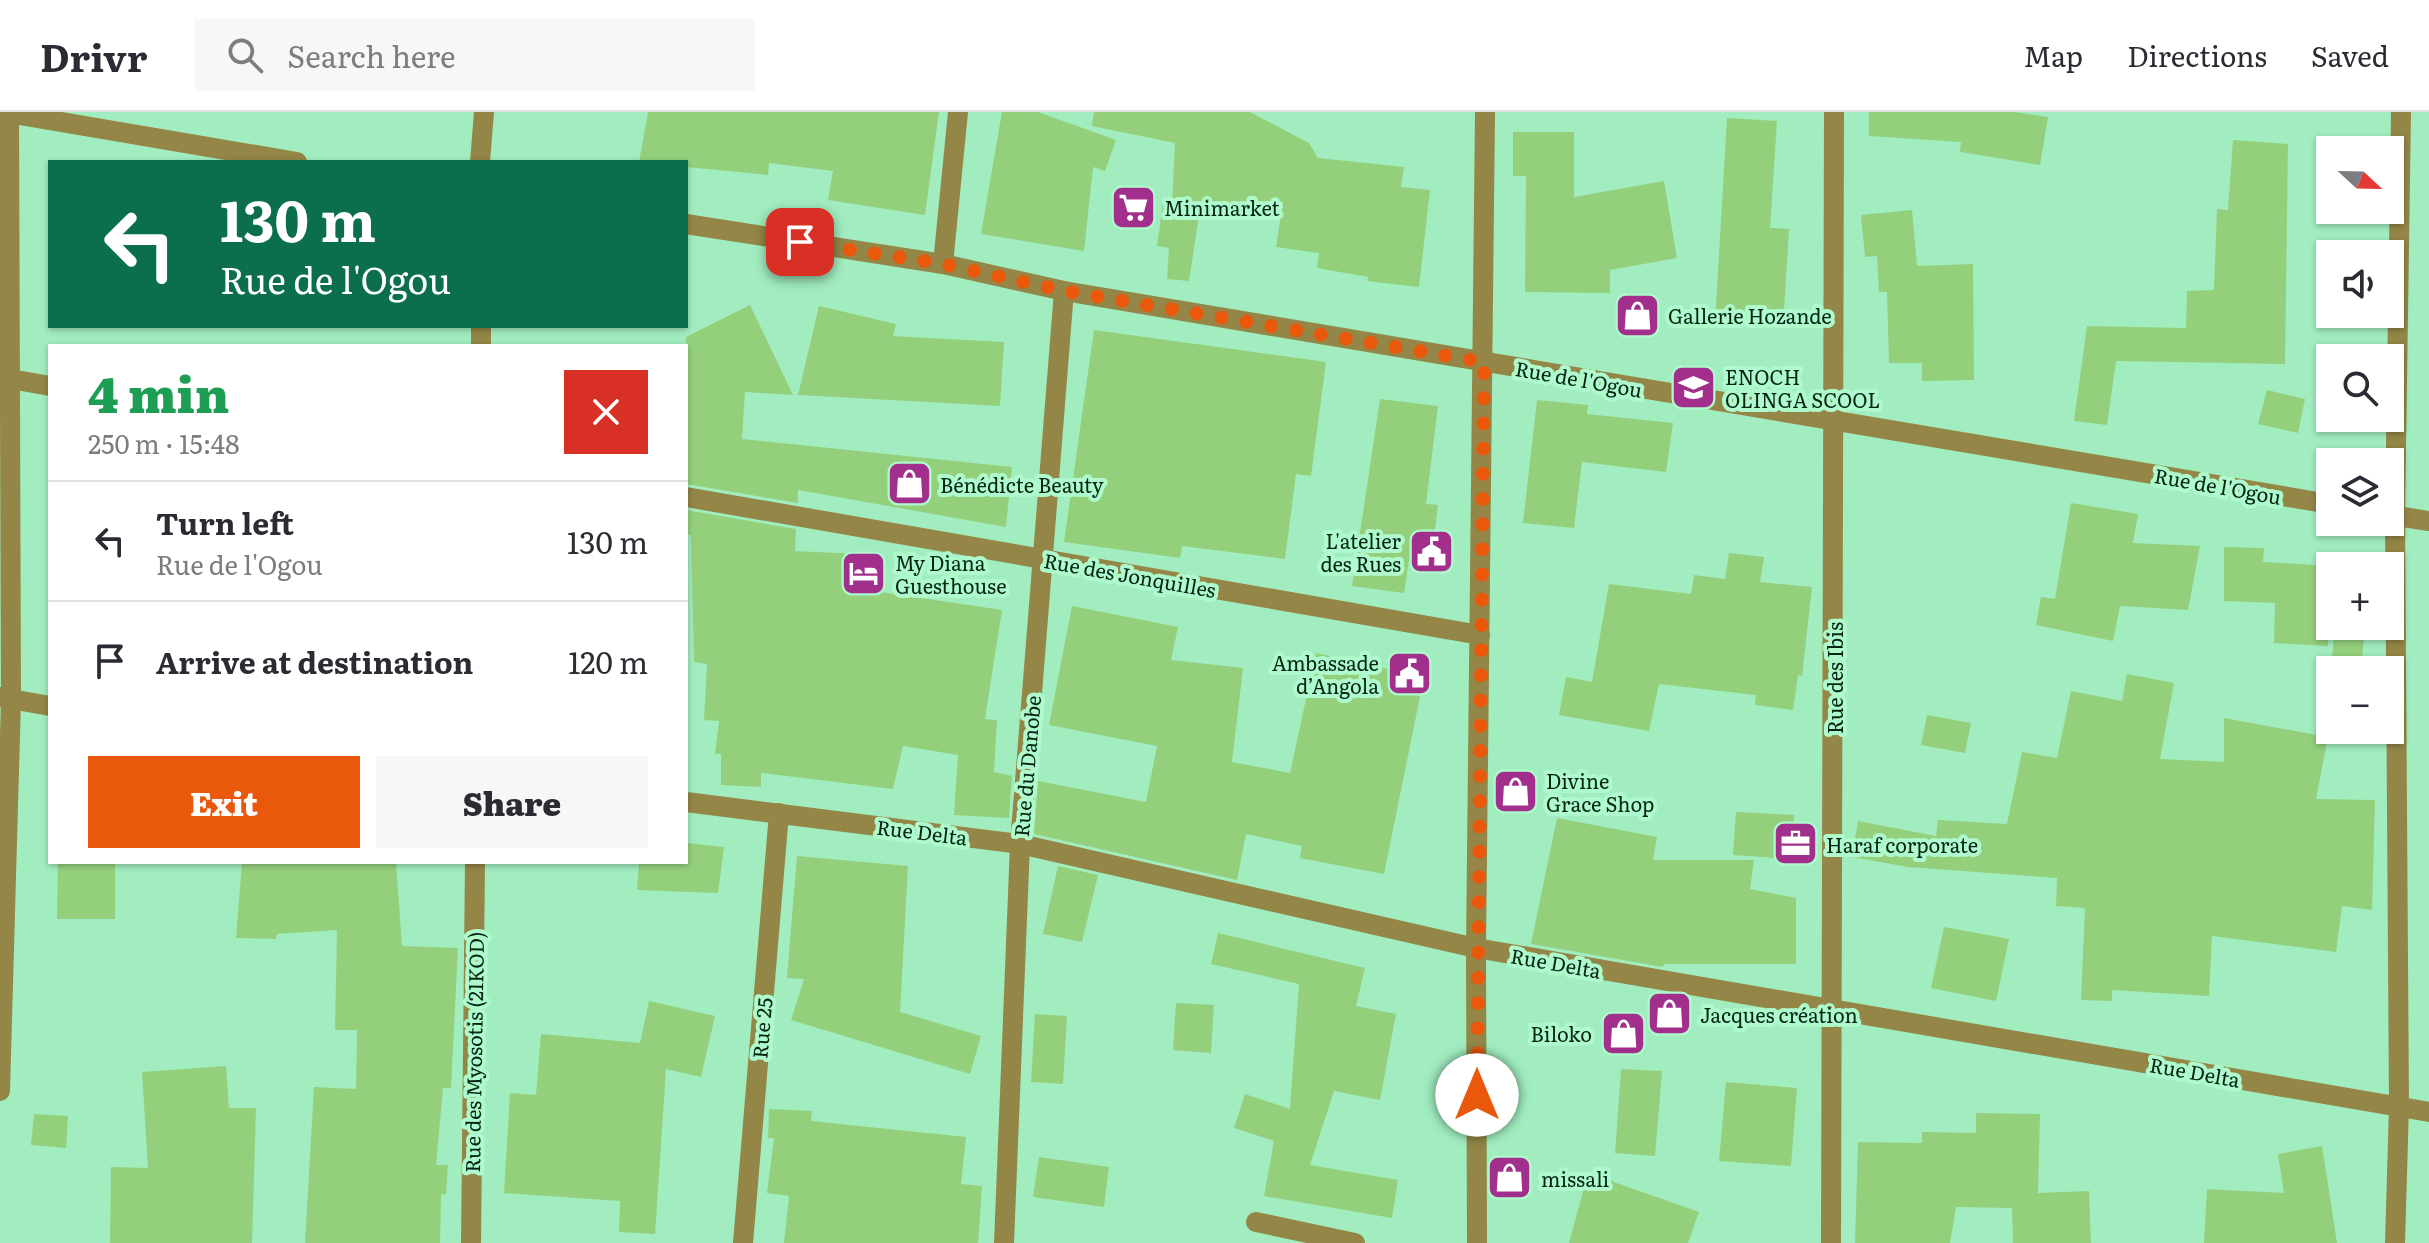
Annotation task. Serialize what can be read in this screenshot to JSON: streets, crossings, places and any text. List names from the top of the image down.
{
  "streets": {
    "street": [
      "Rue de l'Ogou",
      "Rue des Jonquilles",
      "Rue des Ibis",
      "Rue du Danobe",
      "Rue Delta",
      "Rue 25",
      "Rue des Myosotis (21KOD)"
    ]
  },
  "crossings": [
    ["Rue de l'Ogou", "Rue des Ibis"],
    ["Rue de l'Ogou", "Rue du Danobe"],
    ["Rue des Jonquilles", "Rue du Danobe"],
    ["Rue des Ibis", "Rue Delta"],
    ["Rue du Danobe", "Rue Delta"],
    ["Rue Delta", "Rue 25"]
  ],
  "places": {
    "supermarket": ["Minimarket"],
    "shop": [
      "Gallerie Hozande",
      "Bénédicte Beauty",
      "Divine Grace Shop",
      "Jacques création",
      "Biloko",
      "missali"
    ],
    "school or university": ["ENOCH OLINGA SCOOL"],
    "public building": ["L'atelier des Rues", "Ambassade d’Angola"],
    "hotel": ["My Diana Guesthouse"],
    "office": ["Haraf corporate"]
  },
  "north": "right",
  "page": {
    "header": "Drivr",
    "search": "Search here",
    "nav": ["Map", "Directions", "Saved"],
    "map_buttons": ["+", "−"],
    "turn": ["130 m", "Rue de l'Ogou"],
    "heading": ["4 min", "250 m · 15:48"],
    "list": [
      {
        "name": "Turn left",
        "note": "Rue de l'Ogou",
        "value": "130 m"
      },
      {
        "name": "Arrive at destination",
        "value": "120 m"
      }
    ],
    "buttons": ["Exit", "Share"]
  }
}
